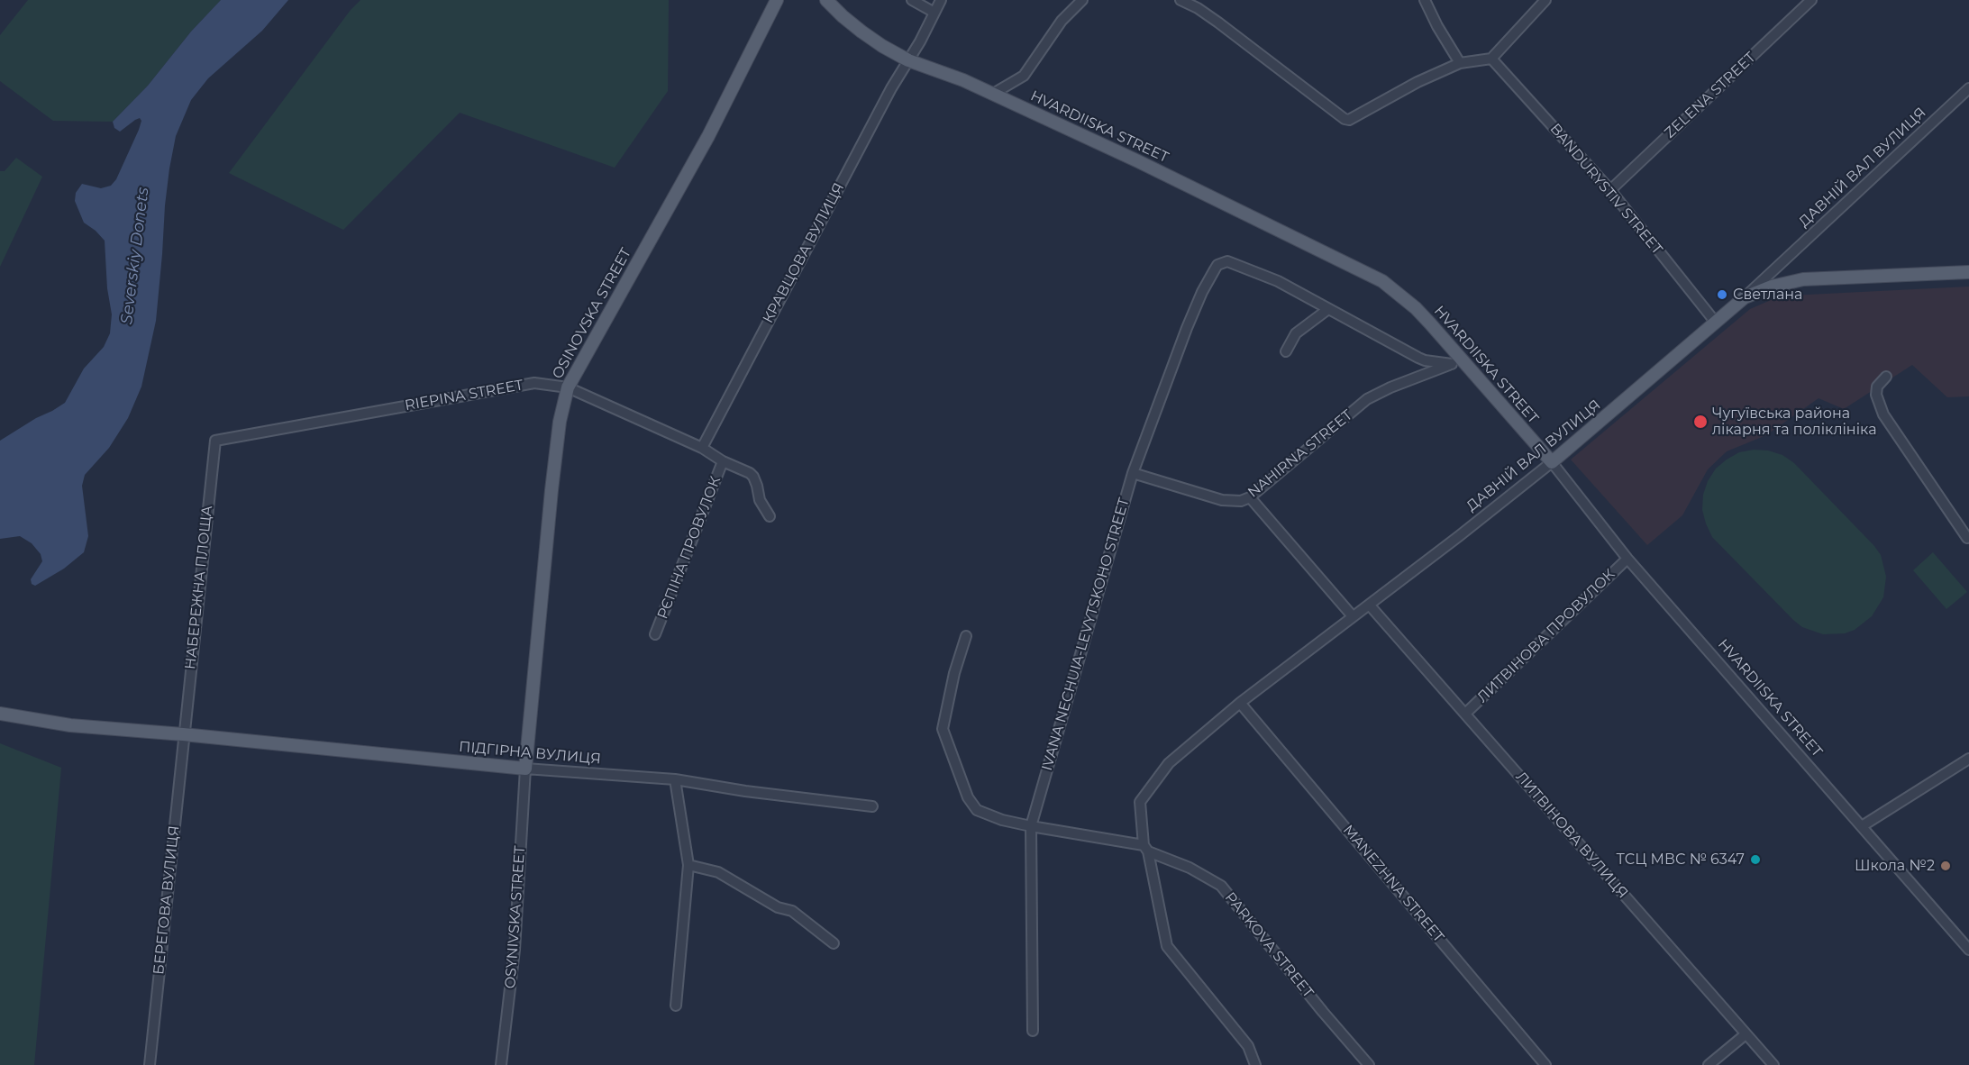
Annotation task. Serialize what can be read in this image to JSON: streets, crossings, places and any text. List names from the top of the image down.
{
  "streets": {
    "main road": [
      "HVARDIISKA STREET",
      "ДАВНІЙ ВАЛ ВУЛИЦЯ",
      "OSINOVSKA STREET",
      "ПІДГІРНА ВУЛИЦЯ"
    ],
    "street": [
      "ZELENA STREET",
      "BANDURYSTIV STREET",
      "КРАВЦОВА ВУЛИЦЯ",
      "RIEPINA STREET",
      "NAHIRNA STREET",
      "РЄПІНА ПРОВУЛОК",
      "НАБЕРЕЖНА ПЛОЩА",
      "IVANA NECHUIA-LEVYTSKOHO STREET",
      "ЛИТВІНОВА ПРОВУЛОК",
      "ЛИТВІНОВА ВУЛИЦЯ",
      "MANEZHNA STREET",
      "БЕРЕГОВА ВУЛИЦЯ",
      "OSYNIVSKA STREET",
      "PARKOVA STREET"
    ]
  },
  "crossings": [
    ["ZELENA STREET", "BANDURYSTIV STREET"],
    ["HVARDIISKA STREET", "ДАВНІЙ ВАЛ ВУЛИЦЯ"],
    ["HVARDIISKA STREET", "КРАВЦОВА ВУЛИЦЯ"],
    ["HVARDIISKA STREET", "NAHIRNA STREET"],
    ["HVARDIISKA STREET", "ЛИТВІНОВА ПРОВУЛОК"],
    ["ДАВНІЙ ВАЛ ВУЛИЦЯ", "BANDURYSTIV STREET"],
    ["ДАВНІЙ ВАЛ ВУЛИЦЯ", "ЛИТВІНОВА ВУЛИЦЯ"],
    ["ДАВНІЙ ВАЛ ВУЛИЦЯ", "MANEZHNA STREET"],
    ["ДАВНІЙ ВАЛ ВУЛИЦЯ", "PARKOVA STREET"],
    ["КРАВЦОВА ВУЛИЦЯ", "RIEPINA STREET"],
    ["OSINOVSKA STREET", "RIEPINA STREET"],
    ["OSINOVSKA STREET", "ПІДГІРНА ВУЛИЦЯ"],
    ["OSINOVSKA STREET", "OSYNIVSKA STREET"],
    ["RIEPINA STREET", "РЄПІНА ПРОВУЛОК"],
    ["RIEPINA STREET", "НАБЕРЕЖНА ПЛОЩА"],
    ["NAHIRNA STREET", "IVANA NECHUIA-LEVYTSKOHO STREET"],
    ["НАБЕРЕЖНА ПЛОЩА", "ПІДГІРНА ВУЛИЦЯ"],
    ["НАБЕРЕЖНА ПЛОЩА", "БЕРЕГОВА ВУЛИЦЯ"],
    ["IVANA NECHUIA-LEVYTSKOHO STREET", "PARKOVA STREET"],
    ["ЛИТВІНОВА ПРОВУЛОК", "ЛИТВІНОВА ВУЛИЦЯ"],
    ["ПІДГІРНА ВУЛИЦЯ", "БЕРЕГОВА ВУЛИЦЯ"],
    ["ПІДГІРНА ВУЛИЦЯ", "OSYNIVSKA STREET"]
  ],
  "water": ["Severskiy Donets"],
  "places": [
    "Светлана",
    "Чугуївська района лікарня та поліклініка",
    "ТСЦ МВС № 6347",
    "Школа №2"
  ]
}
